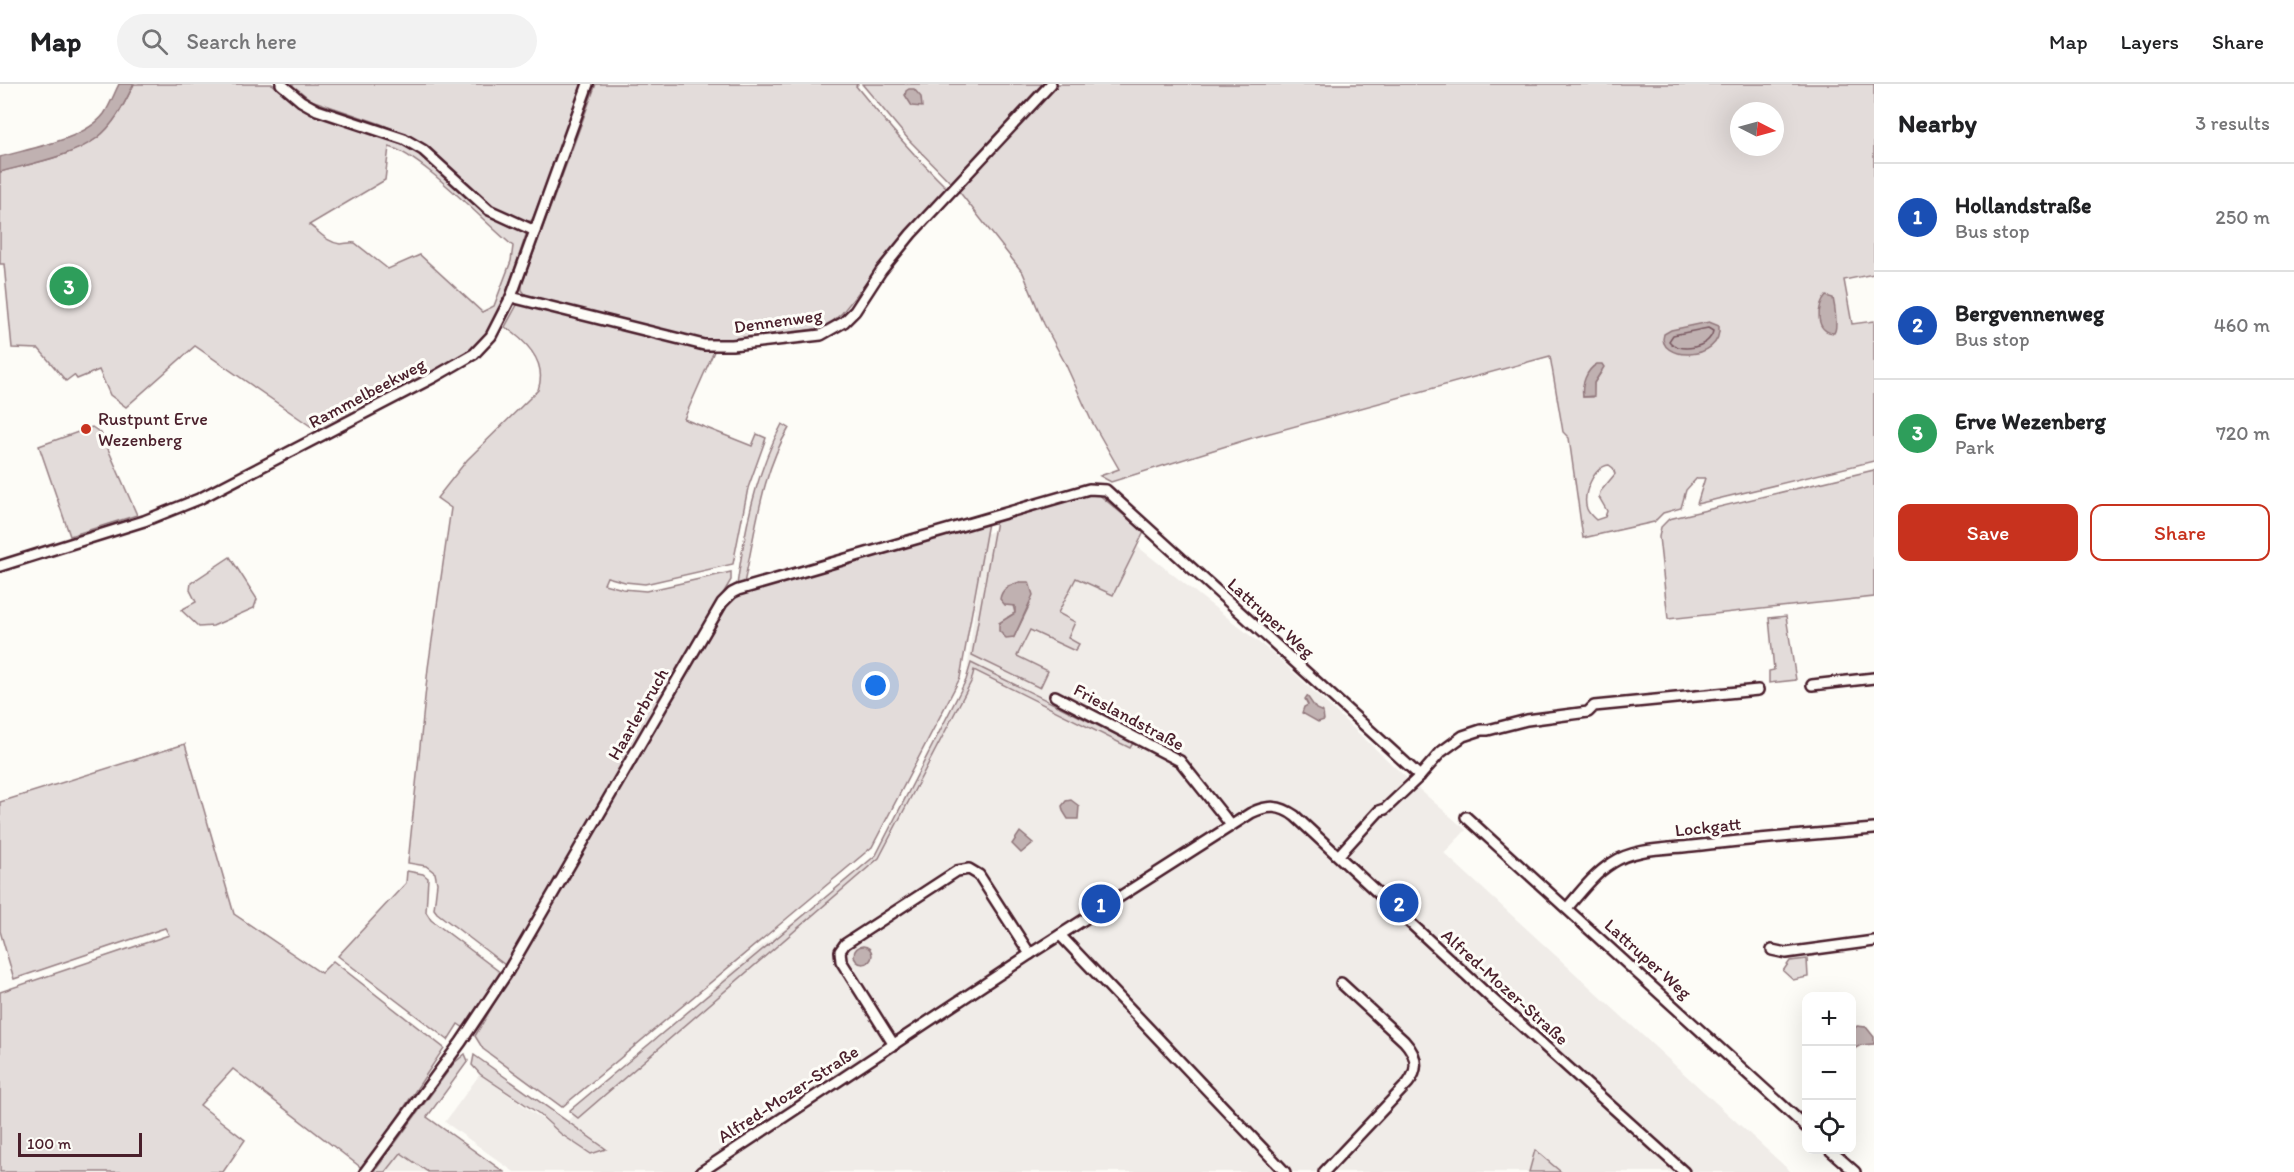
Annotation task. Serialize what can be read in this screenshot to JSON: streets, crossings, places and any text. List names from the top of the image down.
{
  "streets": {
    "street": [
      "Dennenweg",
      "Rammelbeekweg",
      "Lattruper Weg",
      "Haarlerbruch",
      "Frieslandstraße",
      "Lockgatt",
      "Alfred-Mozer-Straße"
    ]
  },
  "crossings": [
    ["Dennenweg", "Rammelbeekweg"],
    ["Lattruper Weg", "Haarlerbruch"],
    ["Lattruper Weg", "Lockgatt"],
    ["Frieslandstraße", "Alfred-Mozer-Straße"]
  ],
  "places": ["Rustpunt Erve Wezenberg"],
  "scale_bar": "100 m",
  "north": "right",
  "page": {
    "header": "Map",
    "search": "Search here",
    "nav": ["Map", "Layers", "Share"],
    "heading": ["Nearby", "3 results"],
    "list": [
      {
        "mark": "1",
        "name": "Hollandstraße",
        "note": "Bus stop",
        "value": "250 m"
      },
      {
        "mark": "2",
        "name": "Bergvennenweg",
        "note": "Bus stop",
        "value": "460 m"
      },
      {
        "mark": "3",
        "name": "Erve Wezenberg",
        "note": "Park",
        "value": "720 m"
      }
    ],
    "pins": ["3", "2", "1"],
    "buttons": ["Save", "Share"],
    "map_buttons": ["+", "−"],
    "scale": "100 m"
  }
}
